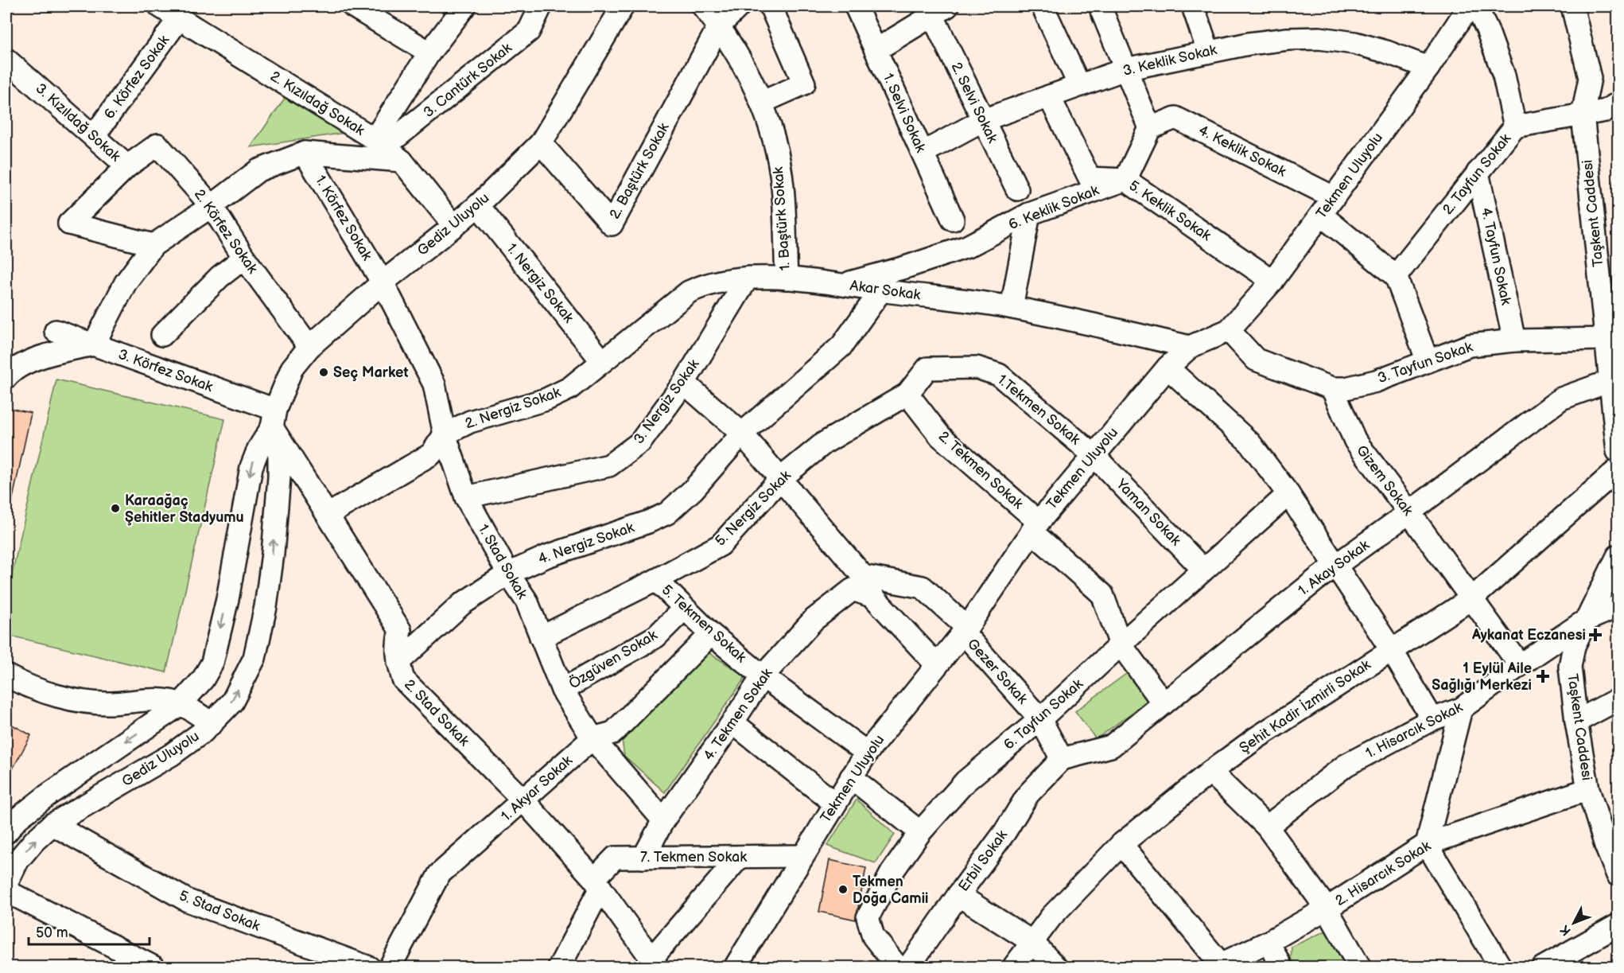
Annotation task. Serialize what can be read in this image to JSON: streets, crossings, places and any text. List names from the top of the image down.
{
  "streets": {
    "street": [
      "3. Keklik Sokak",
      "6. Körfez Sokak",
      "3. Cantürk Sokak",
      "2. Selvi Sokak",
      "2. Kızıldağ Sokak",
      "1. Selvi Sokak",
      "3. Kızıldağ Sokak",
      "4. Keklik Sokak",
      "2. Baştürk Sokak",
      "2. Tayfun Sokak",
      "Tekmen Uluyolu",
      "6. Keklik Sokak",
      "5. Keklik Sokak",
      "Taşkent Caddesi",
      "1. Körfez Sokak",
      "1. Baştürk Sokak",
      "Gediz Uluyolu",
      "2. Körfez Sokak",
      "4. Tayfun Sokak",
      "1. Nergiz Sokak",
      "Akar Sokak",
      "3. Tayfun Sokak",
      "3. Körfez Sokak",
      "3. Nergiz Sokak",
      "2. Nergiz Sokak",
      "1.Tekmen Sokak",
      "2. Tekmen Sokak",
      "Gizem Sokak",
      "5. Nergiz Sokak",
      "Yaman Sokak",
      "4. Nergiz Sokak",
      "1. Stad Sokak",
      "1. Akay Sokak",
      "5. Tekmen Sokak",
      "Özgüven Sokak",
      "Gezer Sokak",
      "Şehit Kadir İzmirli Sokak",
      "2. Stad Sokak",
      "4. Tekmen Sokak",
      "6. Tayfun Sokak",
      "1. Hisarcık Sokak",
      "1. Akyar Sokak",
      "7. Tekmen Sokak",
      "Erbil Sokak",
      "2. Hisarcık Sokak",
      "5. Stad Sokak"
    ]
  },
  "crossings": [
    ["3. Keklik Sokak", "2. Selvi Sokak"],
    ["3. Keklik Sokak", "1. Selvi Sokak"],
    ["3. Keklik Sokak", "Tekmen Uluyolu"],
    ["3. Keklik Sokak", "5. Keklik Sokak"],
    ["6. Körfez Sokak", "2. Kızıldağ Sokak"],
    ["6. Körfez Sokak", "3. Kızıldağ Sokak"],
    ["3. Cantürk Sokak", "2. Kızıldağ Sokak"],
    ["2. Kızıldağ Sokak", "Gediz Uluyolu"],
    ["3. Kızıldağ Sokak", "2. Körfez Sokak"],
    ["4. Keklik Sokak", "Tekmen Uluyolu"],
    ["2. Baştürk Sokak", "1. Baştürk Sokak"],
    ["2. Baştürk Sokak", "Gediz Uluyolu"],
    ["2. Tayfun Sokak", "Taşkent Caddesi"],
    ["2. Tayfun Sokak", "4. Tayfun Sokak"],
    ["Tekmen Uluyolu", "5. Keklik Sokak"],
    ["Tekmen Uluyolu", "Akar Sokak"],
    ["Tekmen Uluyolu", "1.Tekmen Sokak"],
    ["Tekmen Uluyolu", "2. Tekmen Sokak"],
    ["Tekmen Uluyolu", "Yaman Sokak"],
    ["Tekmen Uluyolu", "5. Tekmen Sokak"],
    ["Tekmen Uluyolu", "Gezer Sokak"],
    ["Tekmen Uluyolu", "4. Tekmen Sokak"],
    ["Tekmen Uluyolu", "7. Tekmen Sokak"],
    ["6. Keklik Sokak", "5. Keklik Sokak"],
    ["6. Keklik Sokak", "Akar Sokak"],
    ["Taşkent Caddesi", "3. Tayfun Sokak"],
    ["Taşkent Caddesi", "1. Akay Sokak"],
    ["Taşkent Caddesi", "1. Hisarcık Sokak"],
    ["Taşkent Caddesi", "2. Hisarcık Sokak"],
    ["1. Körfez Sokak", "Gediz Uluyolu"],
    ["1. Körfez Sokak", "1. Stad Sokak"],
    ["1. Baştürk Sokak", "Akar Sokak"],
    ["Gediz Uluyolu", "2. Körfez Sokak"],
    ["Gediz Uluyolu", "1. Nergiz Sokak"],
    ["Gediz Uluyolu", "3. Körfez Sokak"],
    ["Gediz Uluyolu", "1. Stad Sokak"],
    ["Gediz Uluyolu", "2. Stad Sokak"],
    ["Gediz Uluyolu", "5. Stad Sokak"],
    ["4. Tayfun Sokak", "3. Tayfun Sokak"],
    ["1. Nergiz Sokak", "Akar Sokak"],
    ["1. Nergiz Sokak", "2. Nergiz Sokak"],
    ["Akar Sokak", "3. Nergiz Sokak"],
    ["Akar Sokak", "2. Nergiz Sokak"],
    ["Akar Sokak", "4. Nergiz Sokak"],
    ["3. Tayfun Sokak", "Gizem Sokak"],
    ["3. Körfez Sokak", "2. Stad Sokak"],
    ["3. Nergiz Sokak", "1. Stad Sokak"],
    ["3. Nergiz Sokak", "Gezer Sokak"],
    ["2. Nergiz Sokak", "1. Stad Sokak"],
    ["2. Nergiz Sokak", "2. Stad Sokak"],
    ["1.Tekmen Sokak", "2. Tekmen Sokak"],
    ["1.Tekmen Sokak", "5. Nergiz Sokak"],
    ["1.Tekmen Sokak", "Yaman Sokak"],
    ["2. Tekmen Sokak", "5. Nergiz Sokak"],
    ["2. Tekmen Sokak", "1. Akay Sokak"],
    ["2. Tekmen Sokak", "6. Tayfun Sokak"],
    ["Gizem Sokak", "1. Akay Sokak"],
    ["Gizem Sokak", "Şehit Kadir İzmirli Sokak"],
    ["Gizem Sokak", "1. Hisarcık Sokak"],
    ["5. Nergiz Sokak", "1. Stad Sokak"],
    ["5. Nergiz Sokak", "5. Tekmen Sokak"],
    ["5. Nergiz Sokak", "Gezer Sokak"],
    ["Yaman Sokak", "6. Tayfun Sokak"],
    ["4. Nergiz Sokak", "1. Stad Sokak"],
    ["4. Nergiz Sokak", "Gezer Sokak"],
    ["4. Nergiz Sokak", "2. Stad Sokak"],
    ["1. Stad Sokak", "Özgüven Sokak"],
    ["1. Stad Sokak", "4. Tekmen Sokak"],
    ["1. Stad Sokak", "1. Akyar Sokak"],
    ["1. Akay Sokak", "Gezer Sokak"],
    ["1. Akay Sokak", "Erbil Sokak"],
    ["5. Tekmen Sokak", "Özgüven Sokak"],
    ["5. Tekmen Sokak", "4. Tekmen Sokak"],
    ["5. Tekmen Sokak", "1. Akyar Sokak"],
    ["Gezer Sokak", "6. Tayfun Sokak"],
    ["Gezer Sokak", "Erbil Sokak"],
    ["2. Stad Sokak", "1. Akyar Sokak"],
    ["2. Stad Sokak", "7. Tekmen Sokak"],
    ["4. Tekmen Sokak", "7. Tekmen Sokak"]
  ],
  "places": {
    "other": ["Seç Market", "Karaağaç Şehitler Stadyumu", "Tekmen Doğa Camii"],
    "health": ["Aykanat Eczanesi", "1 Eylül Aile Sağlığı Merkezi"]
  },
  "scale_bar": "50 m",
  "north": "bottom left"
}
